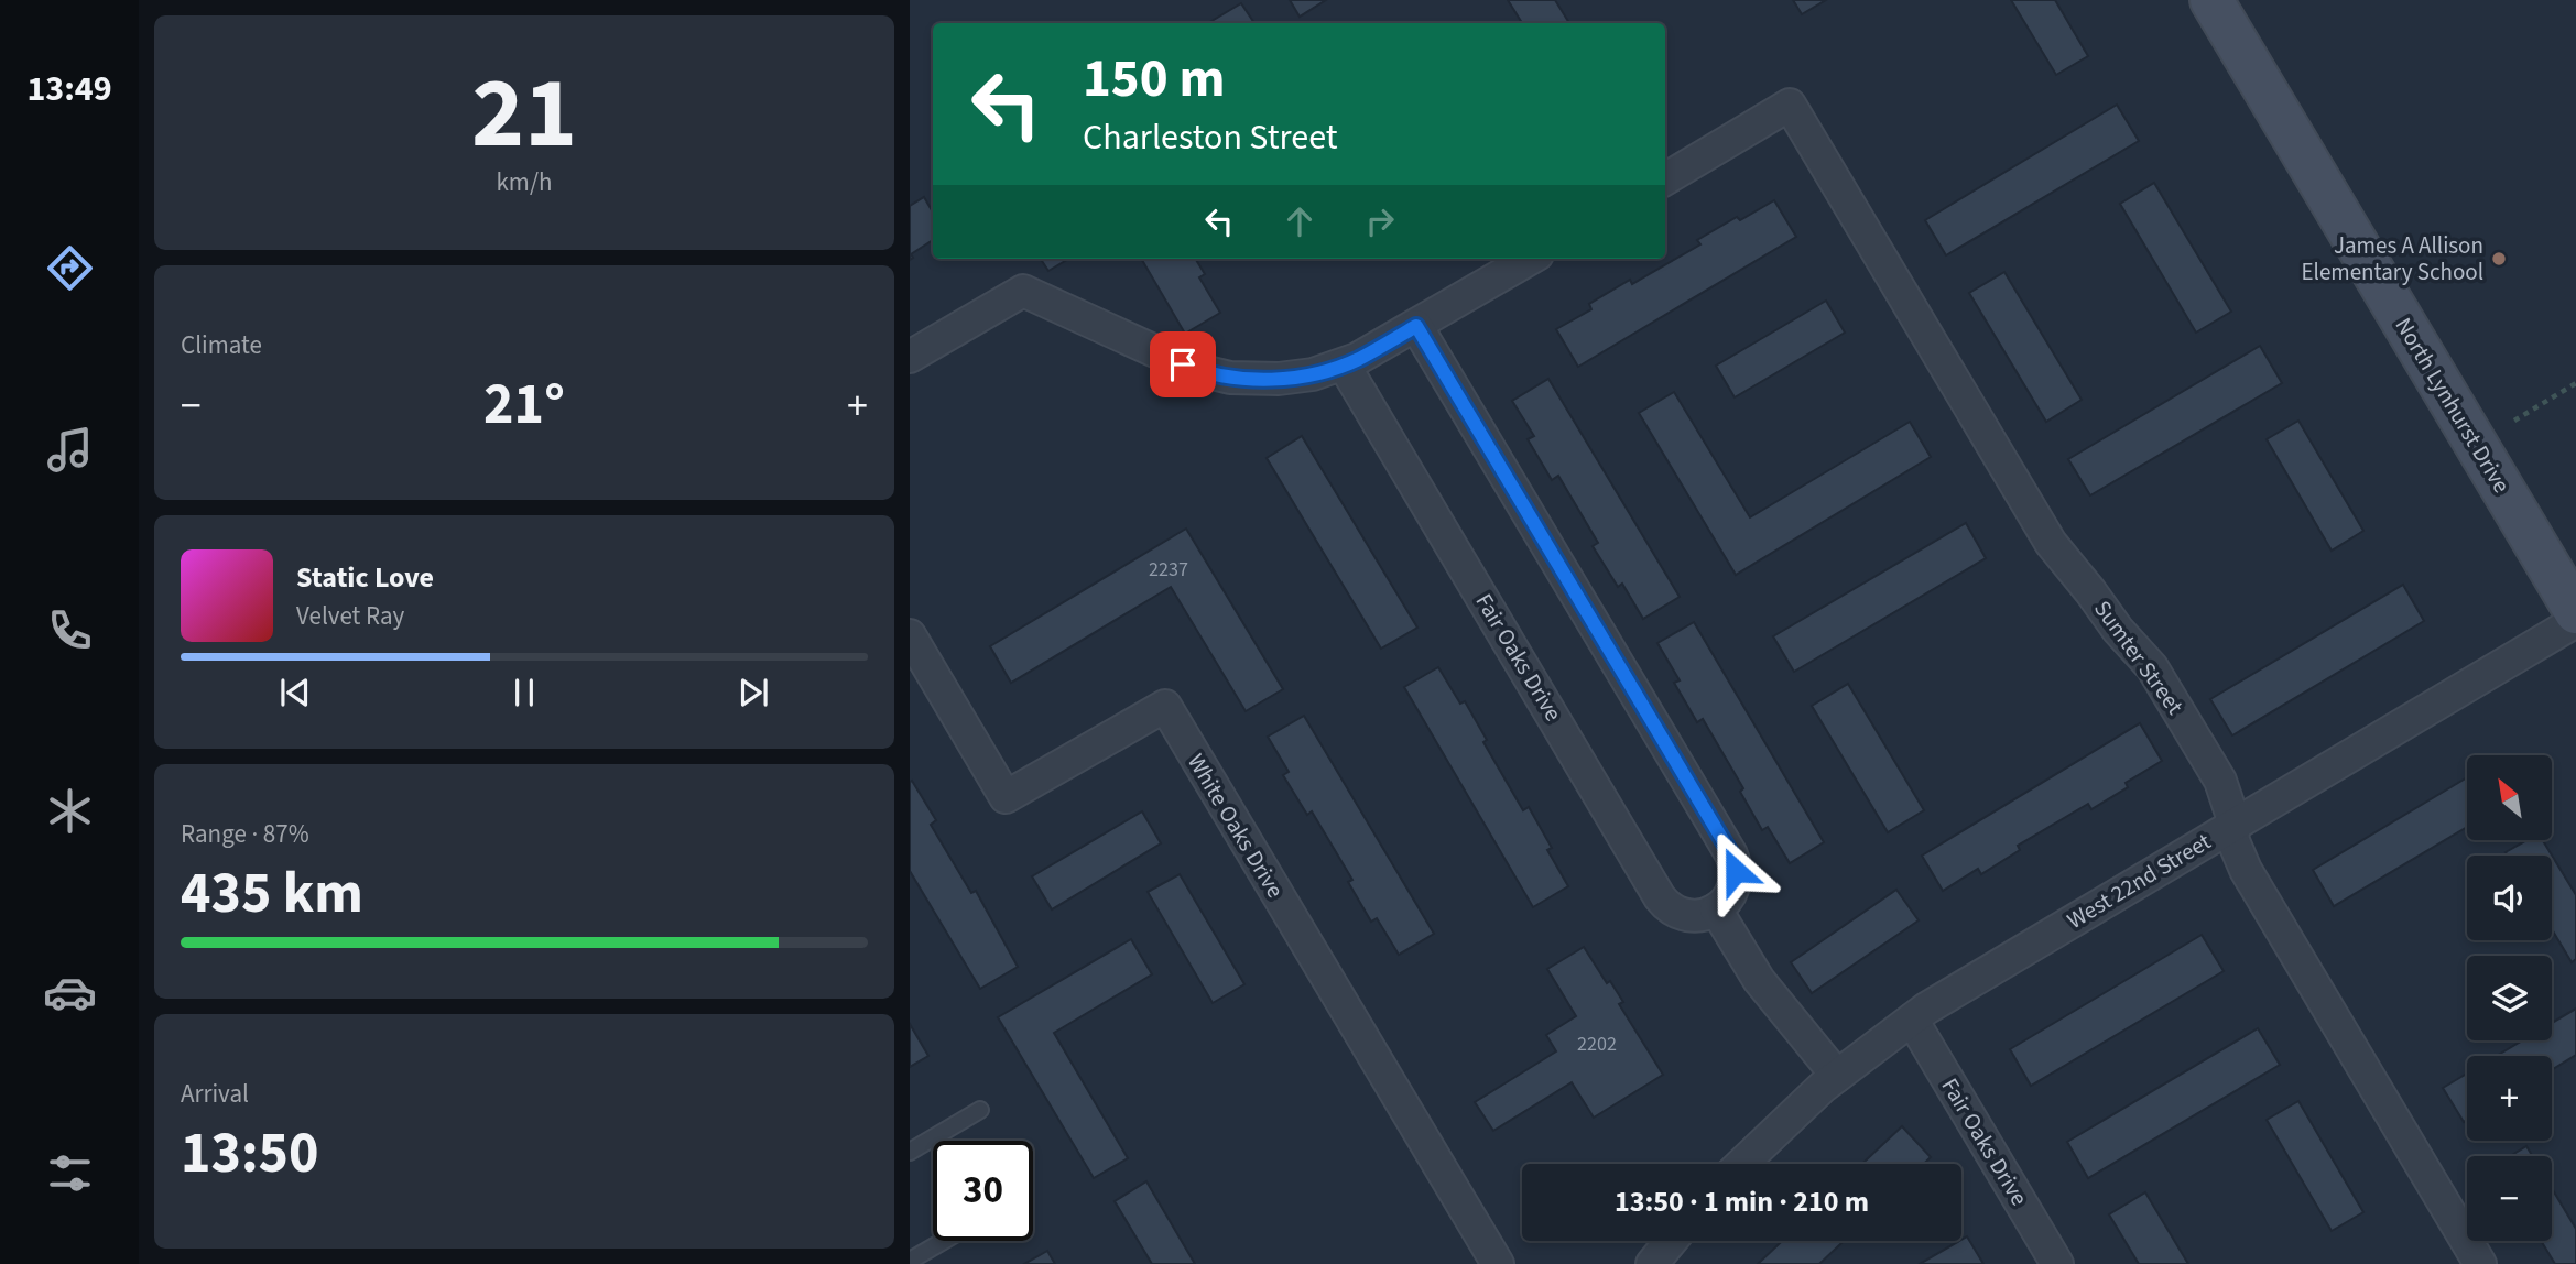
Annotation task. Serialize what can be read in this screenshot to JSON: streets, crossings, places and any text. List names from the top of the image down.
{
  "streets": {
    "main road": ["North Lynhurst Drive"],
    "street": [
      "Fair Oaks Drive",
      "Sumter Street",
      "White Oaks Drive",
      "West 22nd Street"
    ]
  },
  "crossings": [
    ["Fair Oaks Drive", "West 22nd Street"],
    ["Sumter Street", "West 22nd Street"]
  ],
  "places": ["James A Allison Elementary School"],
  "house_numbers": ["2237", "2202"],
  "north": "top left",
  "page": {
    "tabs": "13:49",
    "tile": [
      ["21", "km/h"],
      "Climate",
      ["Range · 87%", "435 km"],
      ["Arrival", "13:50"]
    ],
    "turn": ["150 m", "Charleston Street"],
    "heat": ["−", "21°", "+"],
    "song": ["Static Love", "Velvet Ray"],
    "map_buttons": ["+", "−"],
    "limit": "30",
    "trip": "13:50 · 1 min · 210 m"
  }
}
